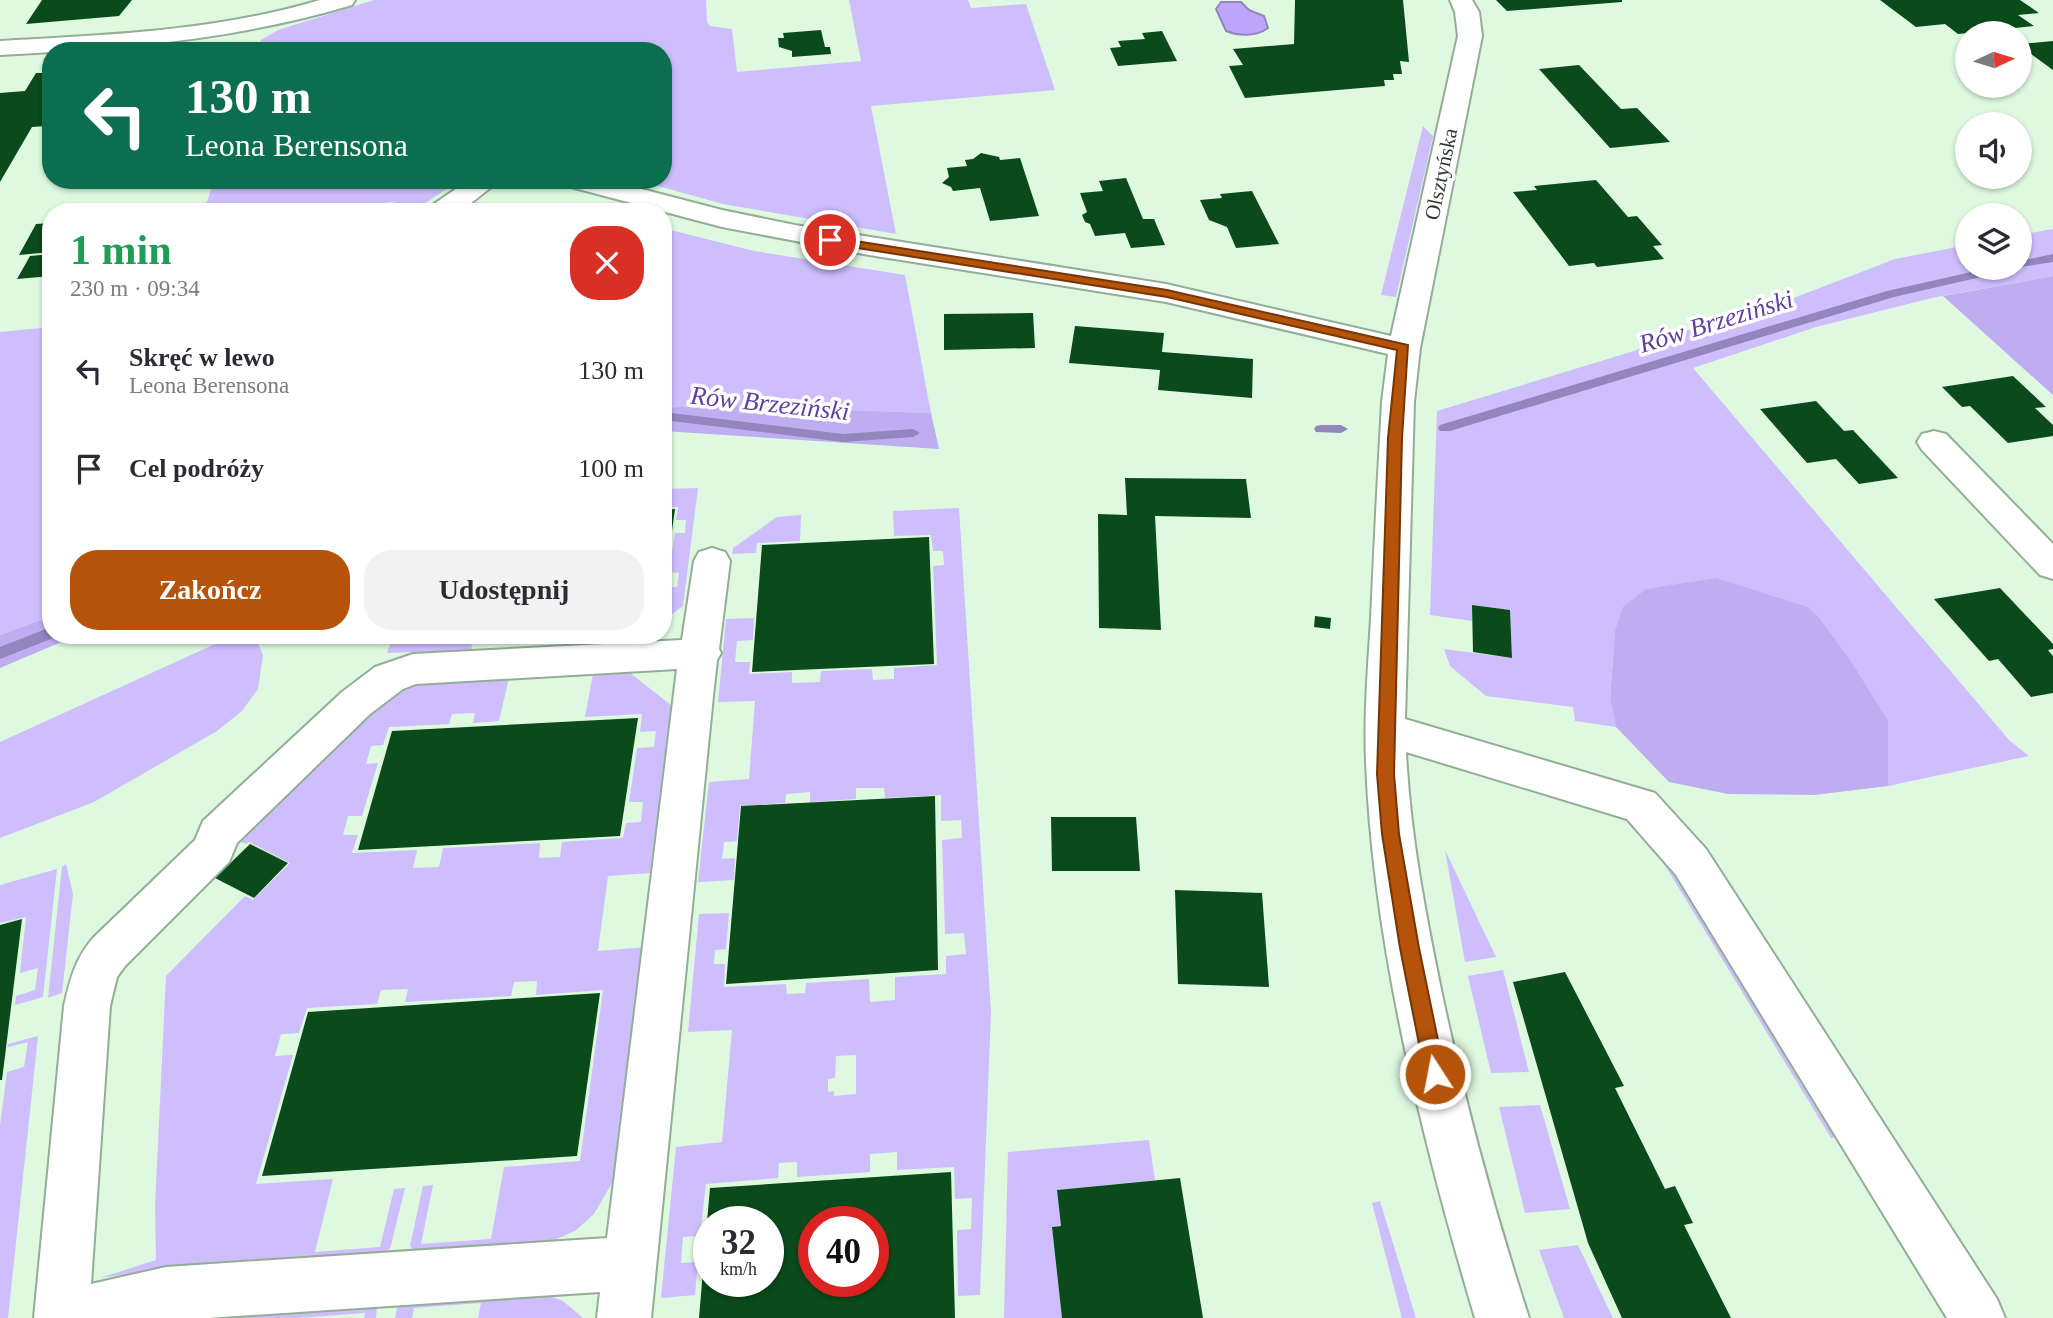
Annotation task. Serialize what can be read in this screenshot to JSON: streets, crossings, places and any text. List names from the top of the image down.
{
  "streets": {
    "street": ["Olsztyńska"]
  },
  "water": ["Rów Brzeziński"],
  "north": "right",
  "page": {
    "turn": ["130 m", "Leona Berensona"],
    "heading": ["1 min", "230 m · 09:34"],
    "list": [
      {
        "name": "Skręć w lewo",
        "note": "Leona Berensona",
        "value": "130 m"
      },
      {
        "name": "Cel podróży",
        "value": "100 m"
      }
    ],
    "buttons": ["Zakończ", "Udostępnij"],
    "speed": "32 km/h",
    "limit": "40"
  }
}
